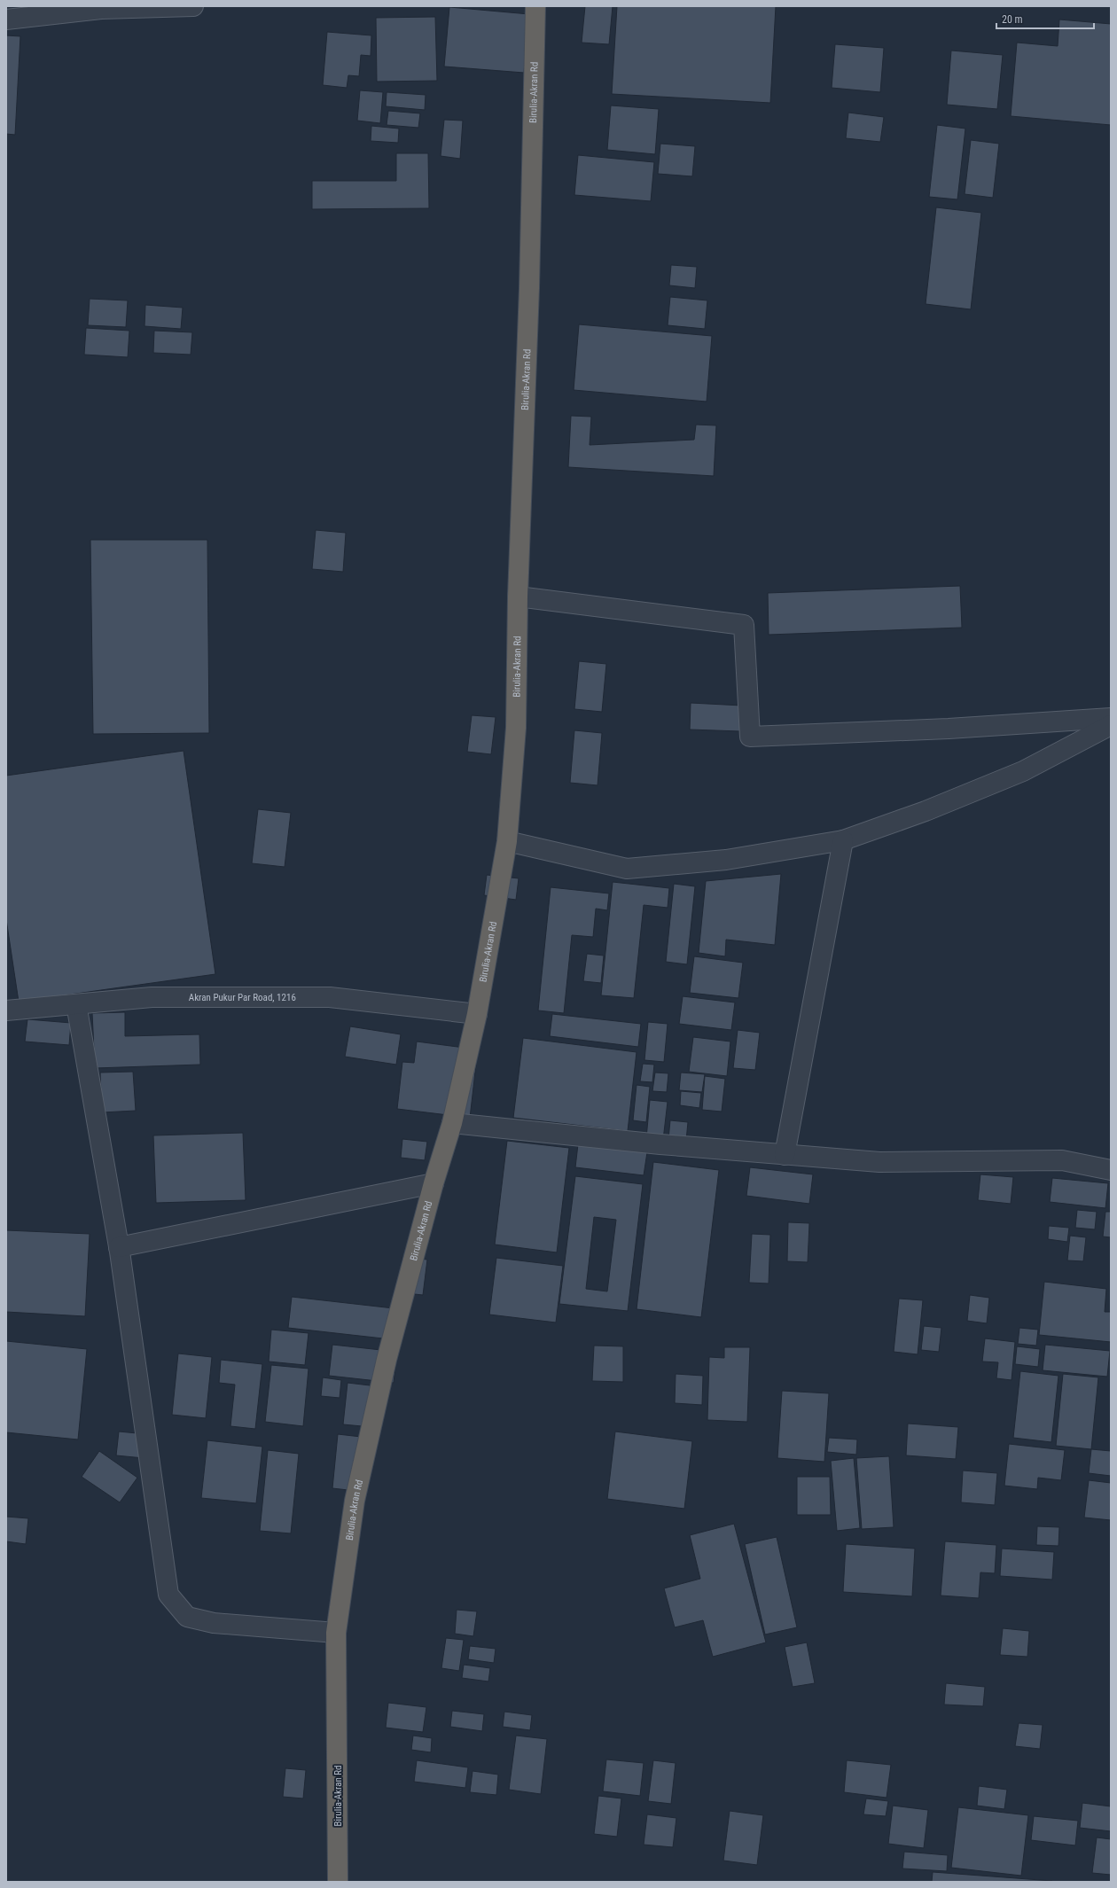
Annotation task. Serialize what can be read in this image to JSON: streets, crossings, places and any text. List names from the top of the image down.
{
  "streets": {
    "highway": ["Birulia-Akran Rd"],
    "street": ["Akran Pukur Par Road, 1216"]
  },
  "crossings": [
    ["Birulia-Akran Rd", "Akran Pukur Par Road, 1216"]
  ],
  "scale_bar": "20 m"
}
